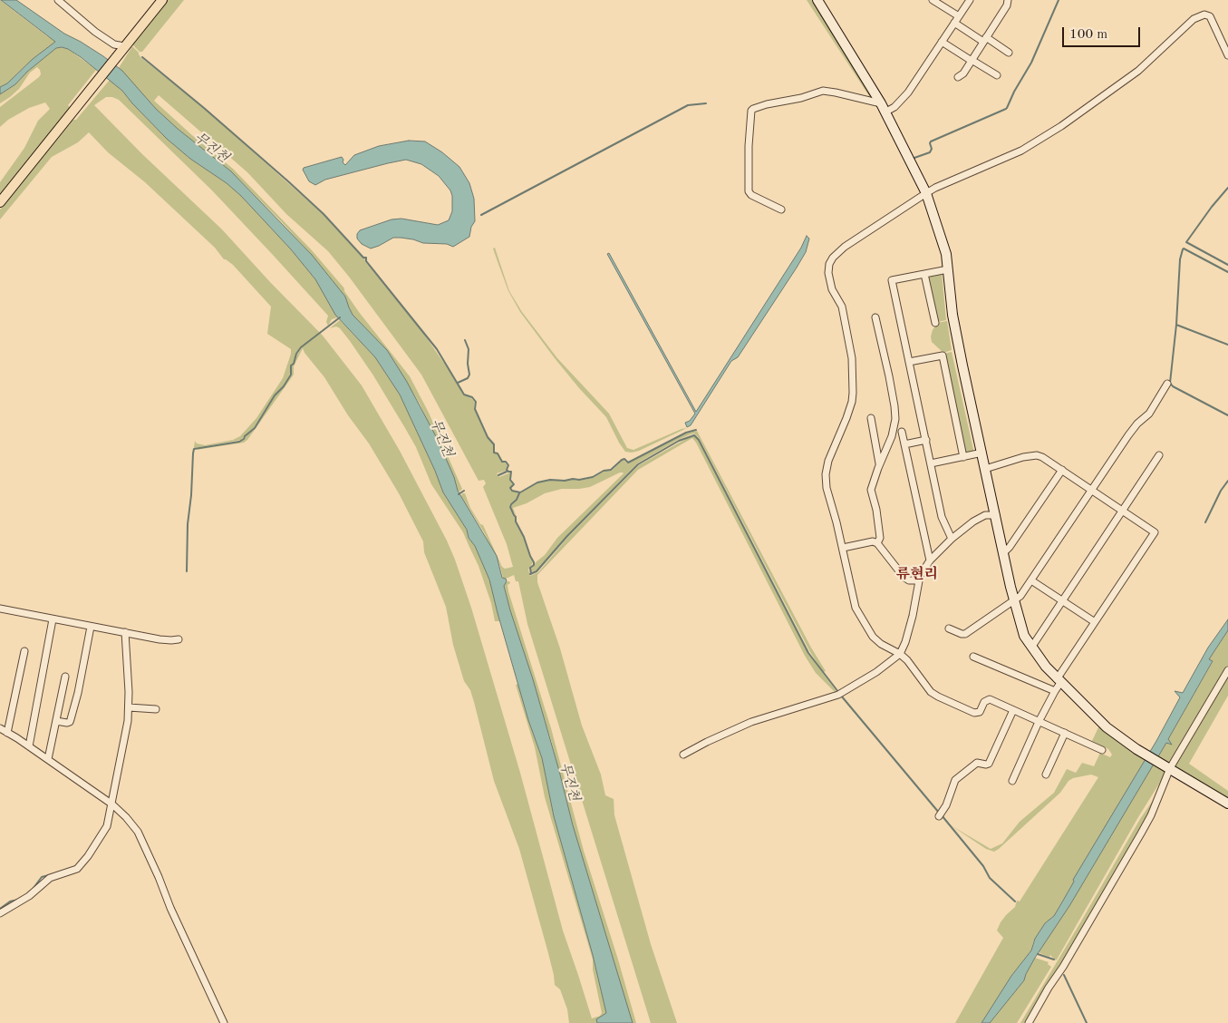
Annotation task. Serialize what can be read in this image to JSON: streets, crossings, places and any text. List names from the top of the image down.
{
  "districts": ["류현리"],
  "water": ["무진천"],
  "scale_bar": "100 m"
}
